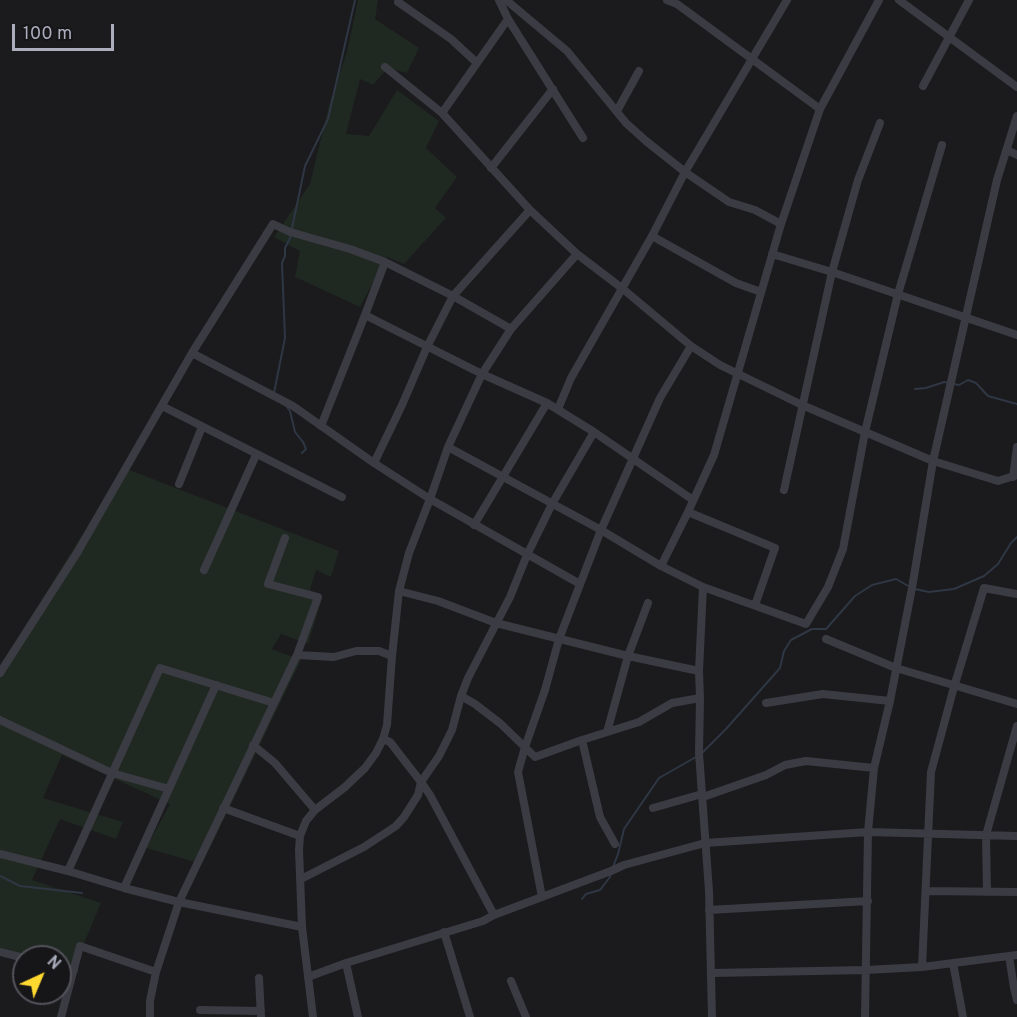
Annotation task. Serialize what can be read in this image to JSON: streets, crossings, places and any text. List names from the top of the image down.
{
  "scale_bar": "100 m",
  "north": "top right"
}
